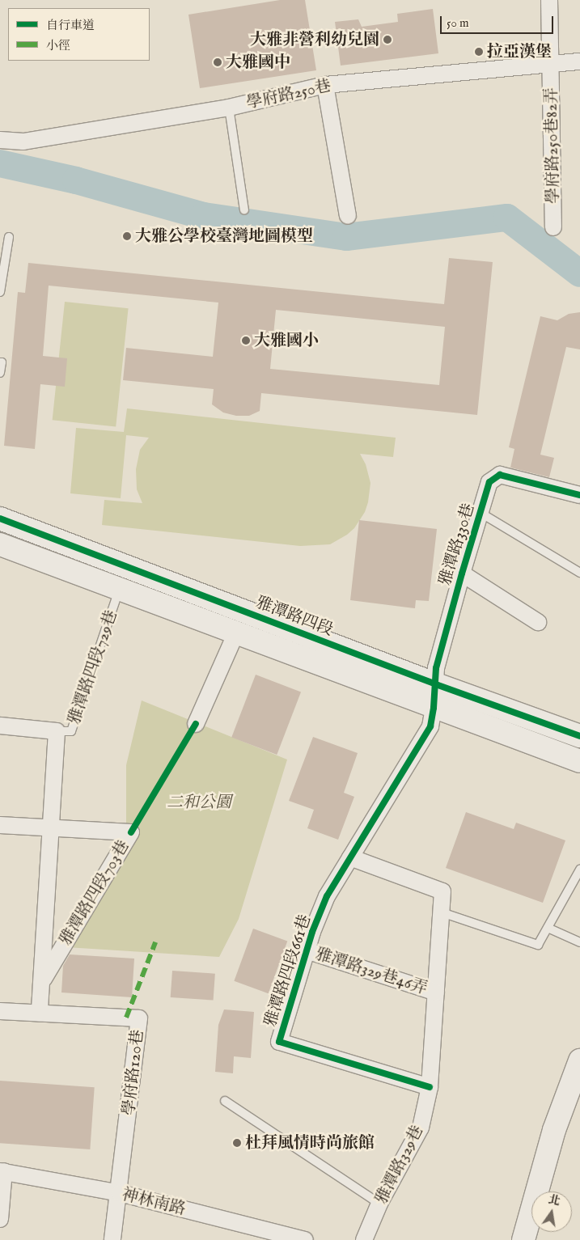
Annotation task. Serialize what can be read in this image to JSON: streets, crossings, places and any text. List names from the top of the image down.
{
  "streets": {
    "street": [
      "學府路250巷",
      "學府路250巷82弄",
      "雅潭路330巷",
      "雅潭路四段",
      "雅潭路四段703巷",
      "雅潭路四段661巷",
      "雅潭路329巷46弄",
      "學府路120巷",
      "雅潭路329巷",
      "神林南路"
    ],
    "lane": ["雅潭路四段729巷"]
  },
  "crossings": [
    ["學府路250巷", "學府路250巷82弄"],
    ["雅潭路330巷", "雅潭路四段"],
    ["雅潭路330巷", "雅潭路四段661巷"],
    ["雅潭路四段661巷", "雅潭路329巷46弄"],
    ["雅潭路四段661巷", "雅潭路329巷"],
    ["雅潭路329巷46弄", "雅潭路329巷"],
    ["學府路120巷", "神林南路"]
  ],
  "parks": ["二和公園"],
  "places": [
    "大雅非營利幼兒園",
    "拉亞漢堡",
    "大雅國中",
    "大雅公學校臺灣地圖模型",
    "大雅國小",
    "杜拜風情時尚旅館"
  ],
  "legend": ["自行車道", "小徑"],
  "scale_bar": "50 m",
  "north": "top"
}
